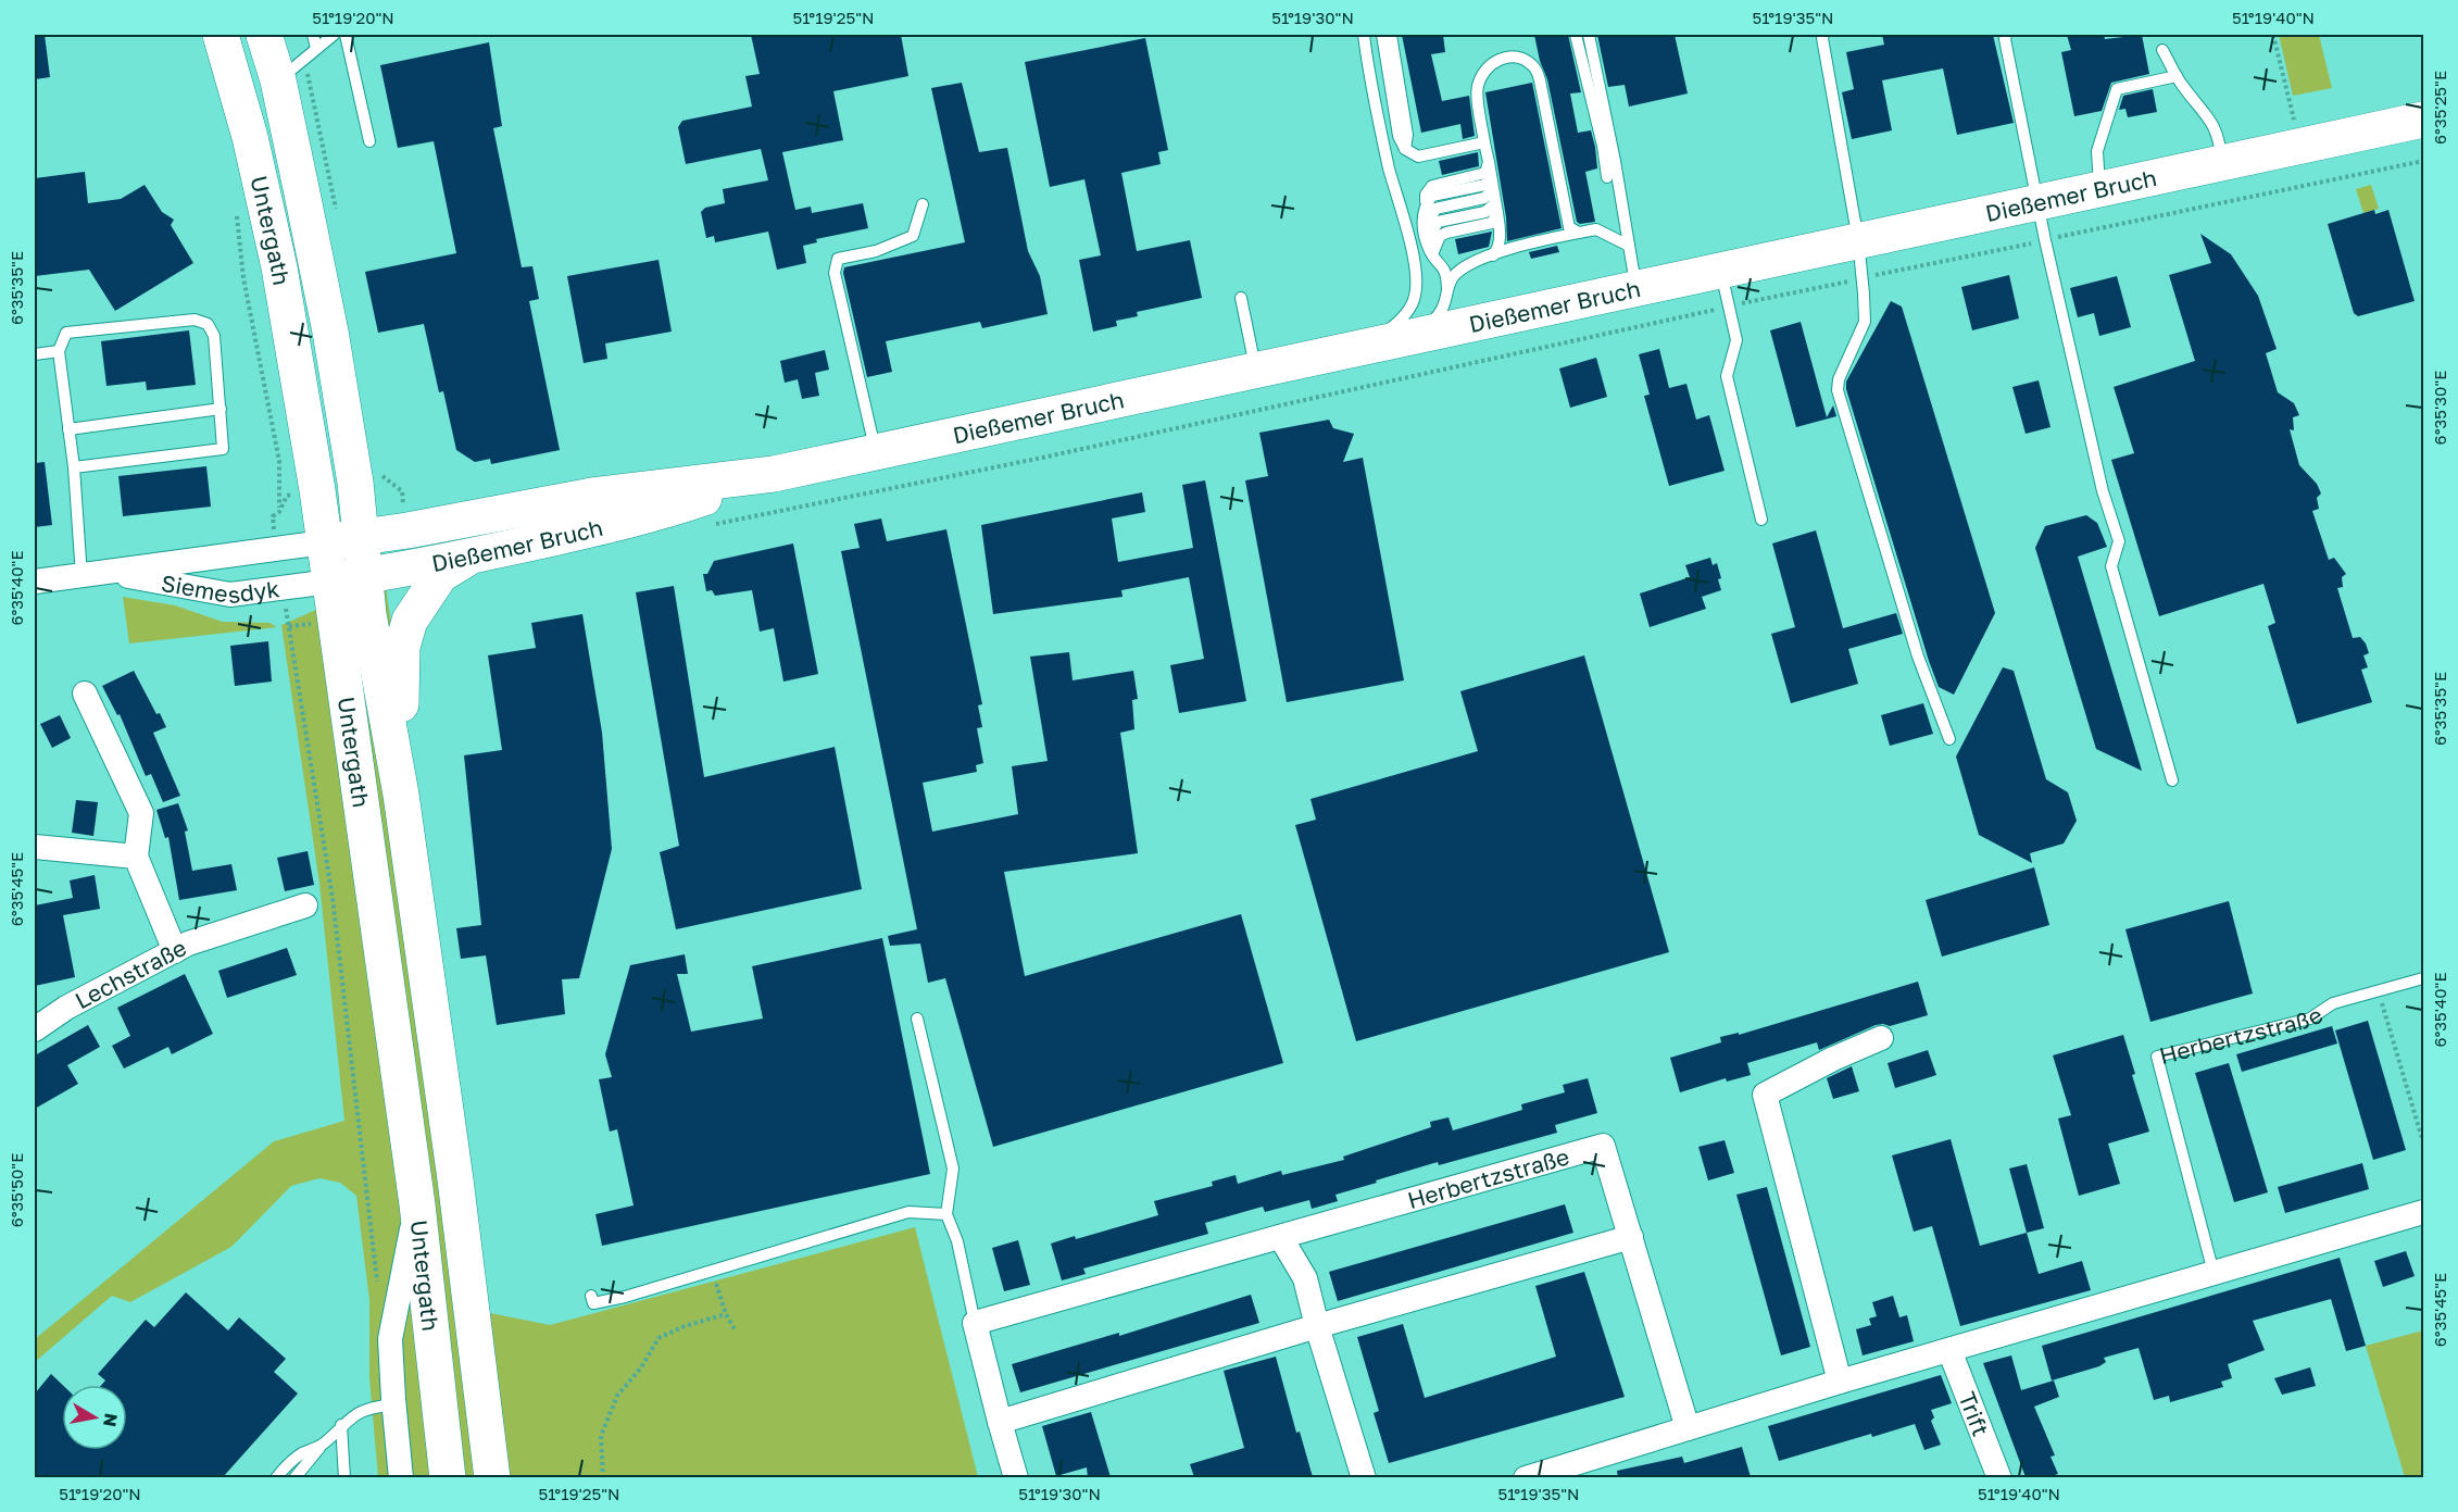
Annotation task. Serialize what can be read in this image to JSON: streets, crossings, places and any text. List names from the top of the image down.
{
  "streets": {
    "main road": ["Dießemer Bruch", "Untergath"],
    "street": [
      "Siemesdyk",
      "Lechstraße",
      "Herbertzstraße",
      "Trift"
    ]
  },
  "crossings": [
    ["Dießemer Bruch", "Untergath"],
    ["Dießemer Bruch", "Siemesdyk"],
    ["Untergath", "Siemesdyk"]
  ],
  "north": "right",
  "coordinates": [
    "51°19'20\"N",
    "51°19'25\"N",
    "51°19'30\"N",
    "51°19'35\"N",
    "51°19'40\"N",
    "6°35'25\"E",
    "6°35'35\"E",
    "6°35'30\"E",
    "6°35'40\"E",
    "6°35'45\"E",
    "6°35'50\"E"
  ]
}
